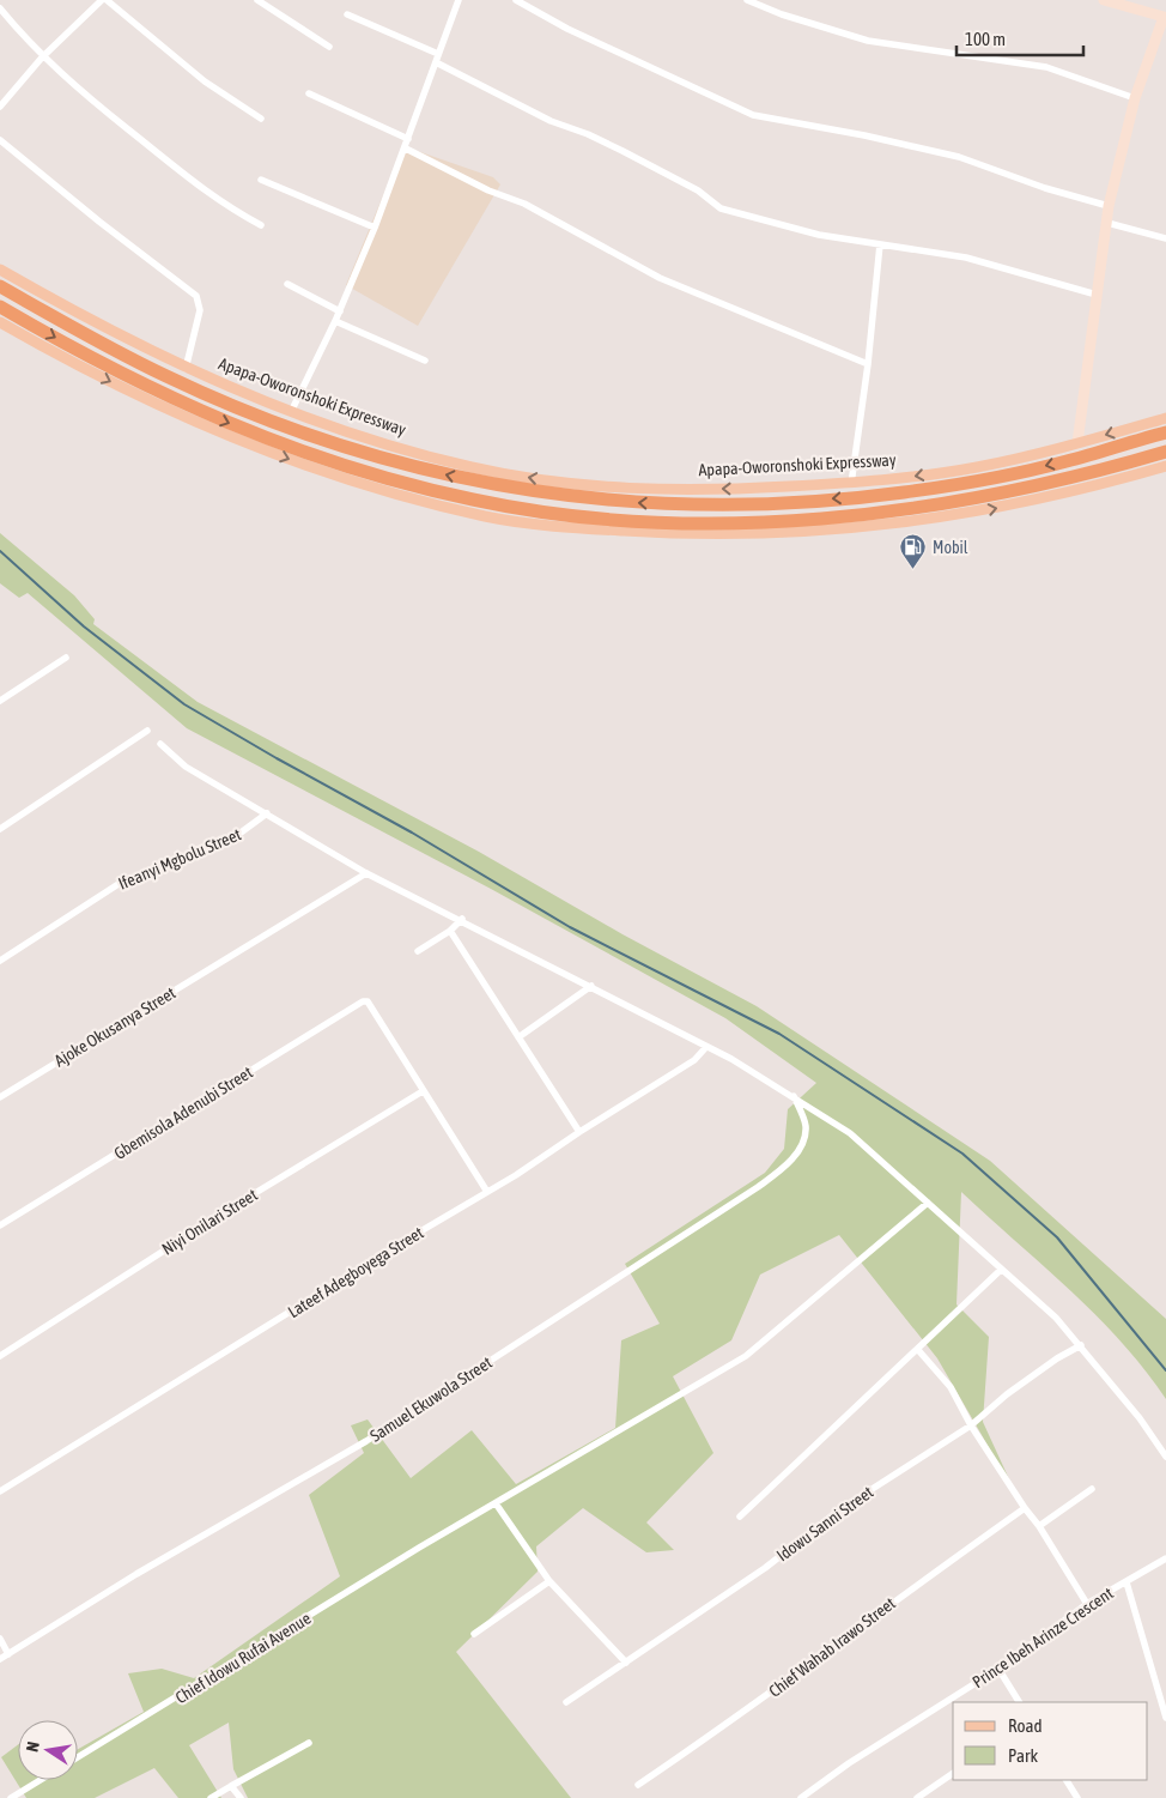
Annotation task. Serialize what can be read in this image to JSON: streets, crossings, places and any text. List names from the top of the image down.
{
  "streets": {
    "highway": ["Apapa-Oworonshoki Expressway"],
    "street": [
      "Ifeanyi Mgbolu Street",
      "Ajoke Okusanya Street",
      "Gbemisola Adenubi Street",
      "Niyi Onilari Street",
      "Lateef Adegboyega Street",
      "Samuel Ekuwola Street",
      "Idowu Sanni Street",
      "Prince Ibeh Arinze Crescent",
      "Chief Wahab Irawo Street",
      "Chief Idowu Rufai Avenue"
    ]
  },
  "crossings": [
    ["Gbemisola Adenubi Street", "Niyi Onilari Street"]
  ],
  "places": {
    "fuel station": ["Mobil"]
  },
  "legend": ["Road", "Park"],
  "scale_bar": "100 m",
  "north": "left"
}
